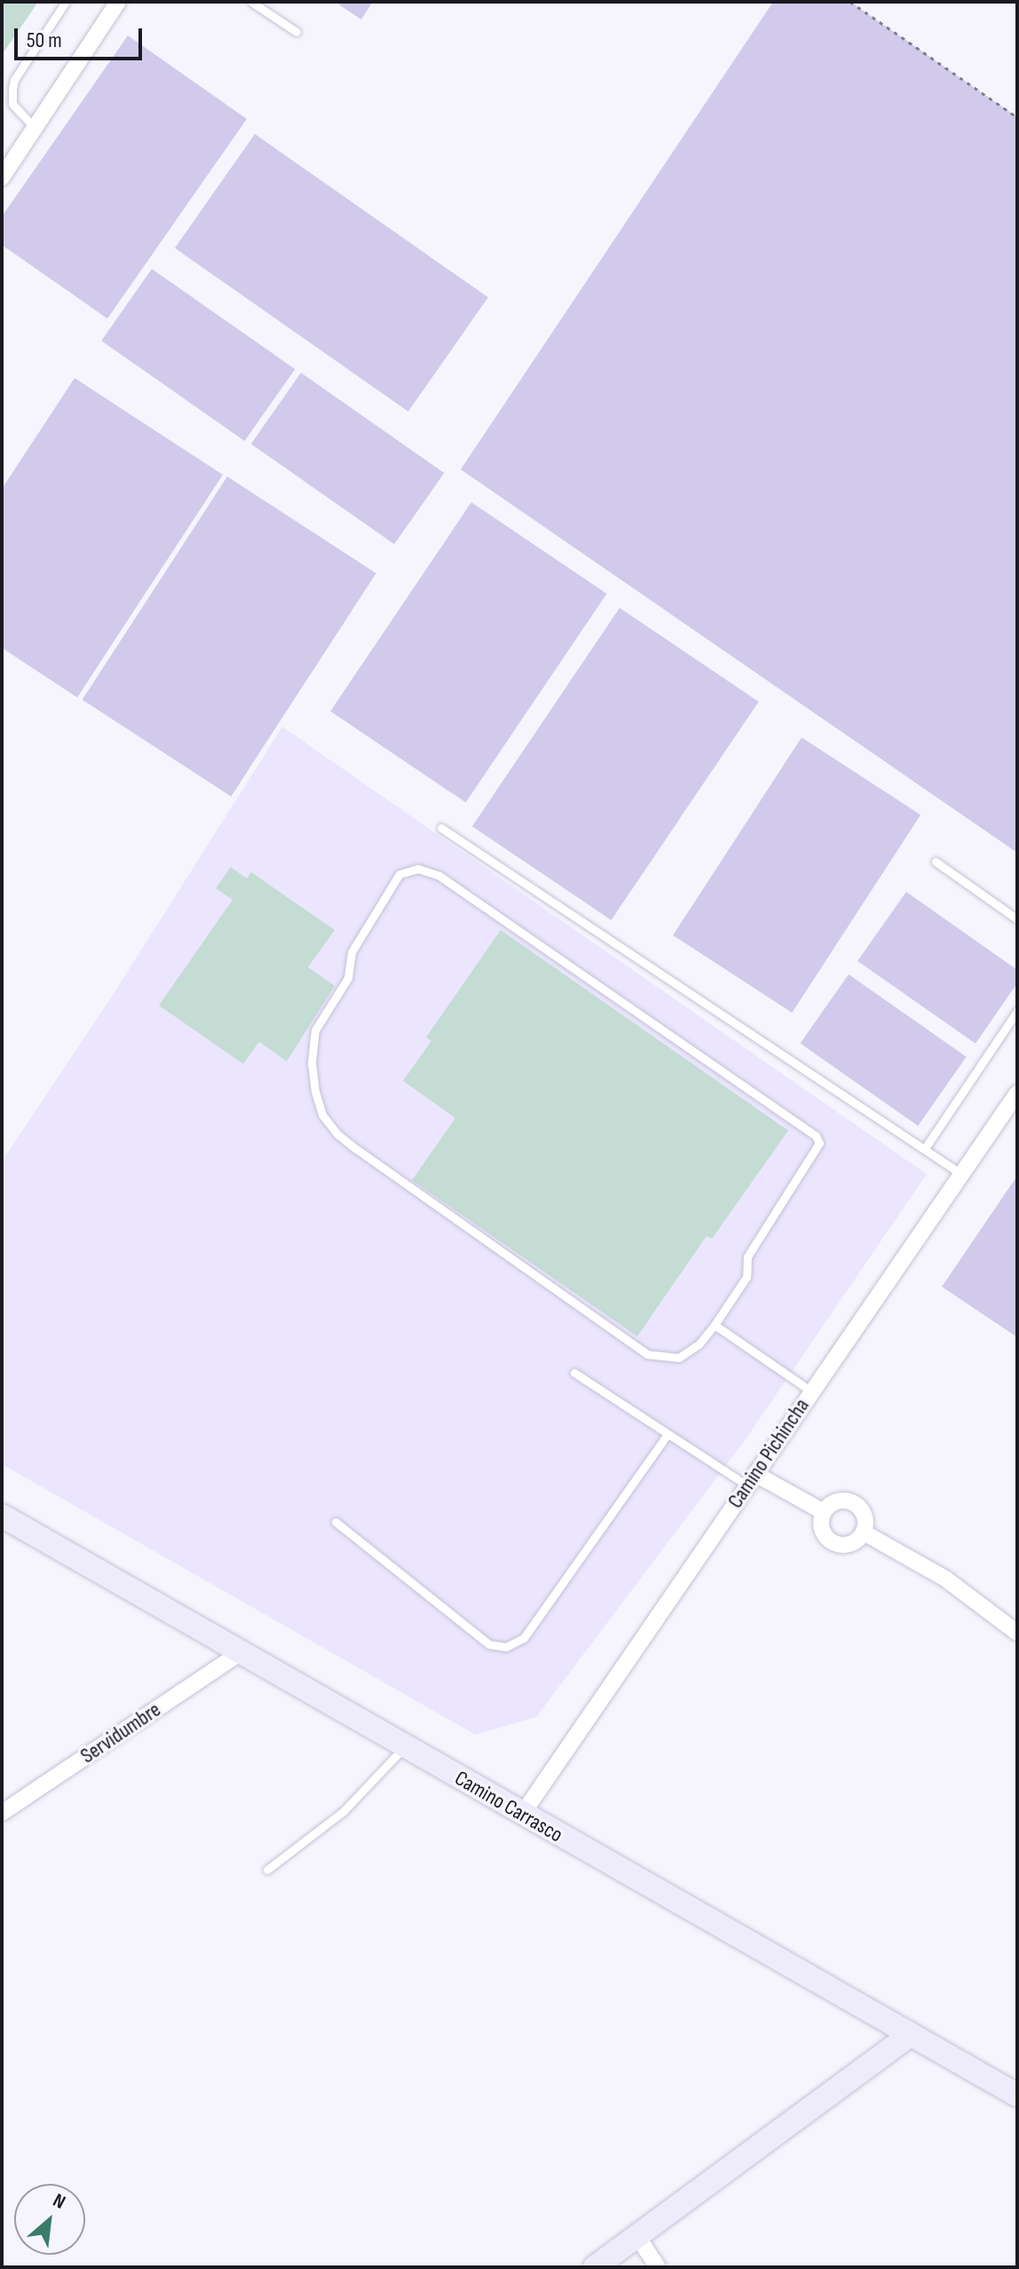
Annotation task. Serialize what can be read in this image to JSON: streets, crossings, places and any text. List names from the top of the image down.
{
  "streets": {
    "main road": ["Camino Carrasco"],
    "street": ["Camino Pichincha", "Servidumbre"]
  },
  "crossings": [
    ["Camino Pichincha", "Camino Carrasco"],
    ["Servidumbre", "Camino Carrasco"]
  ],
  "scale_bar": "50 m",
  "north": "top right"
}
